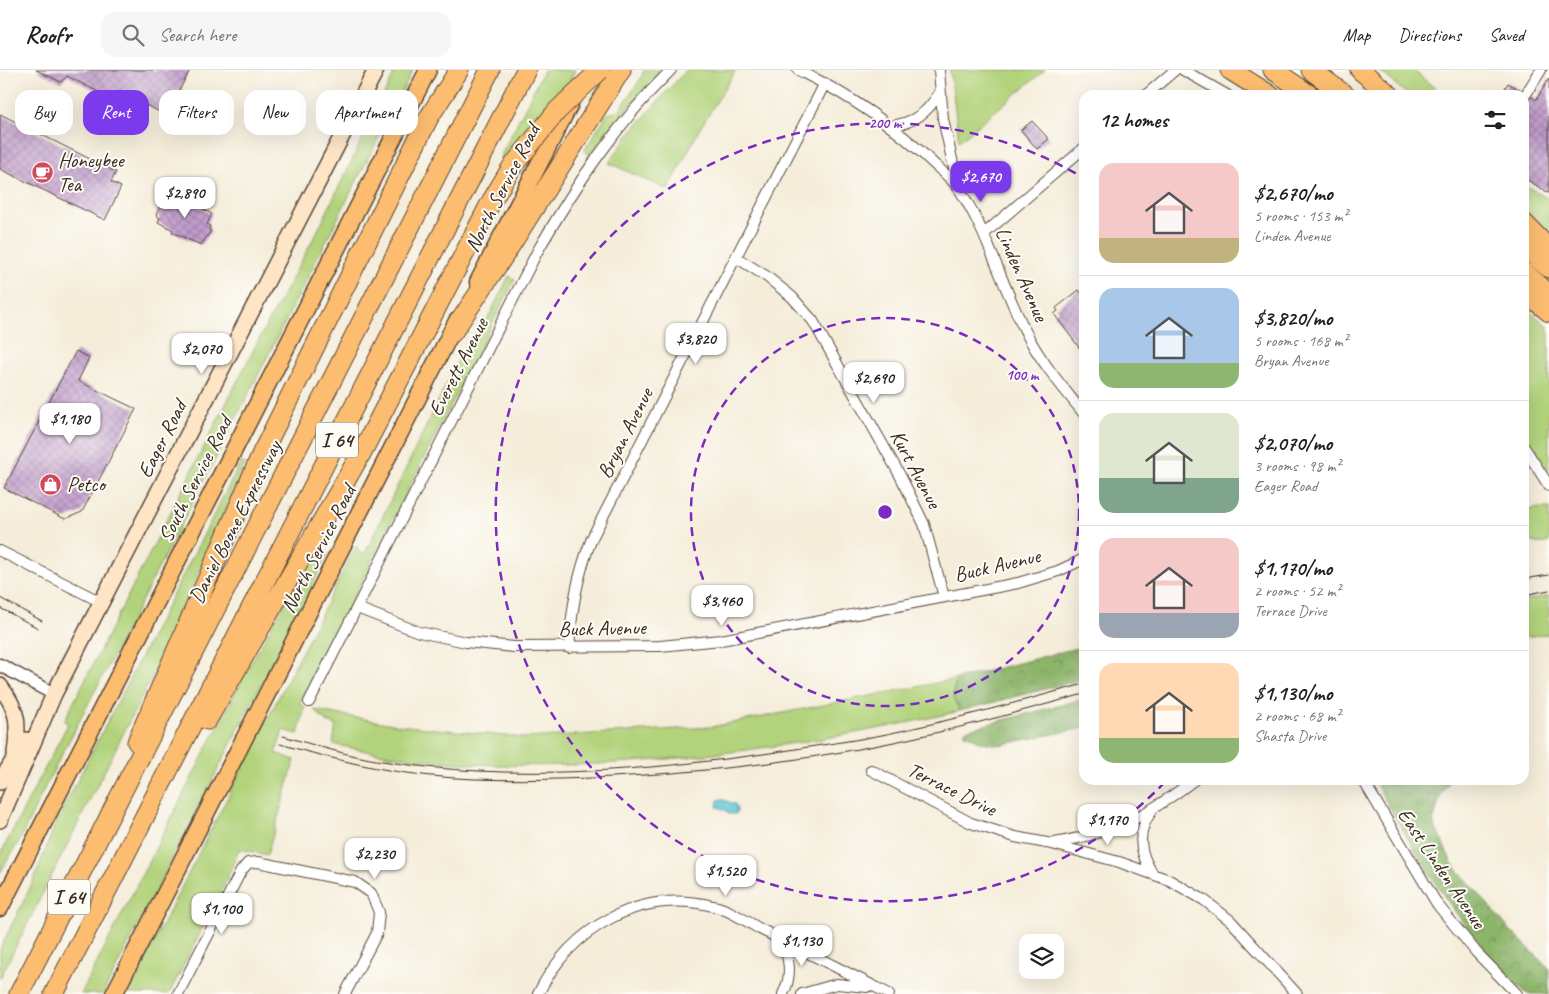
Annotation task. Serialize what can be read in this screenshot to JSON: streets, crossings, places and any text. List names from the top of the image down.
{
  "streets": {
    "highway": ["I 64", "Daniel Boone Expressway"],
    "main road": ["North Service Road", "Eager Road", "South Service Road"],
    "street": [
      "Linden Avenue",
      "Everett Avenue",
      "Bryan Avenue",
      "Kurt Avenue",
      "Buck Avenue",
      "Terrace Drive",
      "East Linden Avenue"
    ]
  },
  "crossings": [
    ["Linden Avenue", "Bryan Avenue"],
    ["Everett Avenue", "Buck Avenue"],
    ["Bryan Avenue", "Kurt Avenue"],
    ["Bryan Avenue", "Buck Avenue"],
    ["Kurt Avenue", "Buck Avenue"]
  ],
  "places": {
    "cafe": ["Honeybee Tea"],
    "shop": ["Petco"]
  },
  "page": {
    "header": "Roofr",
    "search": "Search here",
    "nav": ["Map", "Directions", "Saved"],
    "chip": [
      "Buy",
      "Rent",
      "Filters",
      "New",
      "Apartment"
    ],
    "heading": "12 homes",
    "list": [
      {
        "name": "$2,670/mo",
        "note": "5 rooms · 153 m² · Linden Avenue"
      },
      {
        "name": "$3,820/mo",
        "note": "5 rooms · 168 m² · Bryan Avenue"
      },
      {
        "name": "$2,070/mo",
        "note": "3 rooms · 98 m² · Eager Road"
      },
      {
        "name": "$1,170/mo",
        "note": "2 rooms · 52 m² · Terrace Drive"
      },
      {
        "name": "$1,130/mo",
        "note": "2 rooms · 68 m² · Shasta Drive"
      }
    ],
    "price": [
      "$2,670",
      "$2,890",
      "$3,820",
      "$2,070",
      "$2,690",
      "$1,180",
      "$3,460",
      "$1,170",
      "$2,230",
      "$1,520",
      "$1,100",
      "$1,130"
    ]
  },
  "rings": ["200 m", "100 m"]
}
